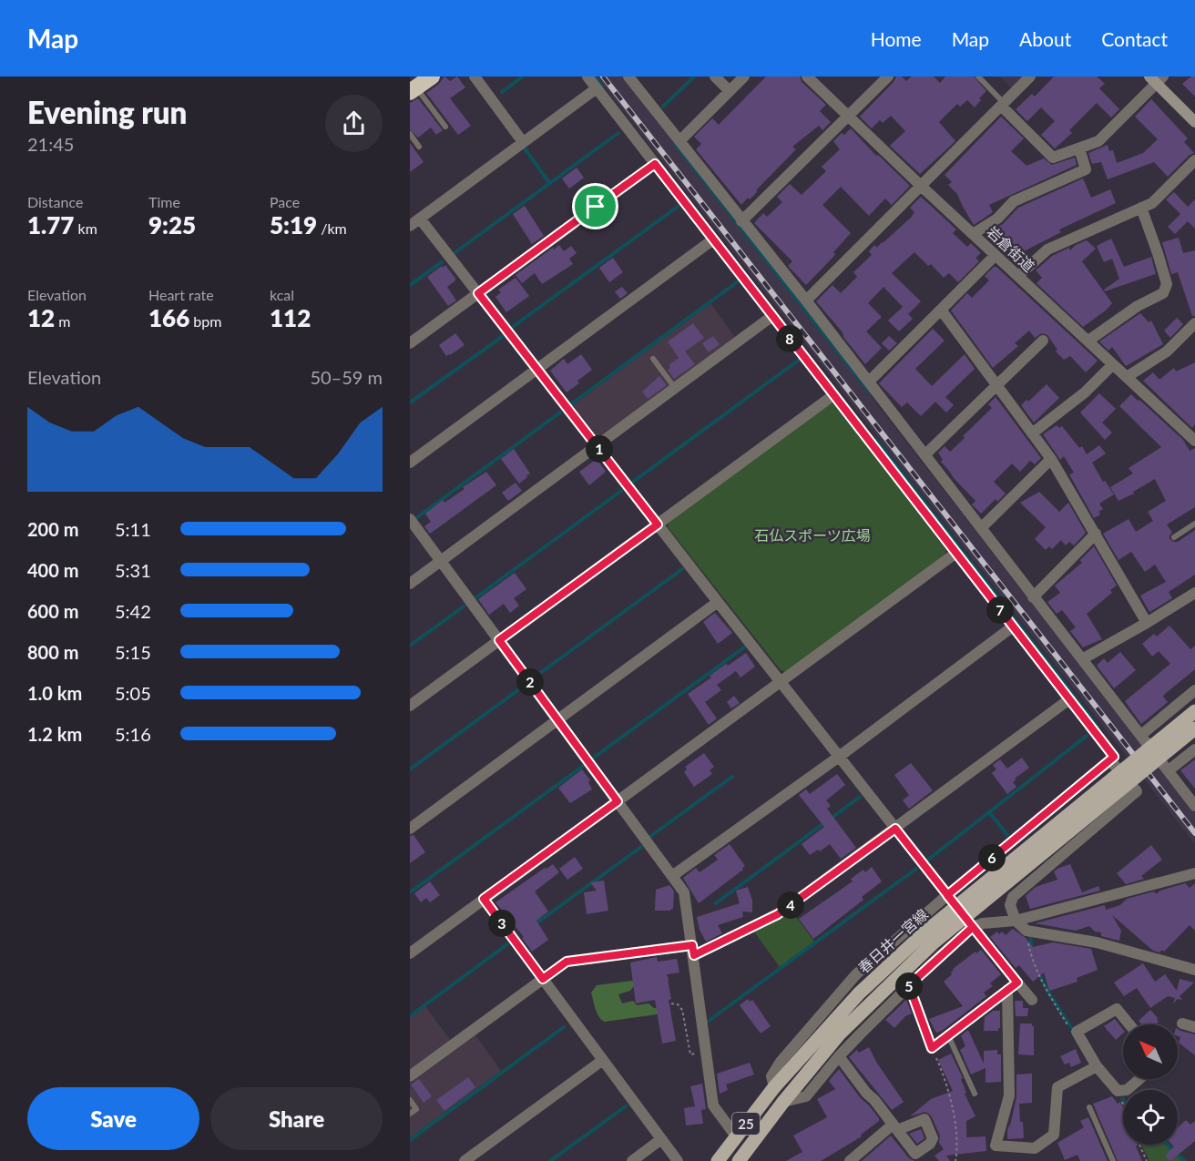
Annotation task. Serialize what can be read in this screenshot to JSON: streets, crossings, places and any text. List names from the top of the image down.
{
  "streets": {
    "main road": ["春日井一宮線", "25"],
    "street": ["岩倉街道"]
  },
  "parks": ["石仏スポーツ広場"],
  "north": "top left",
  "page": {
    "header": "Map",
    "nav": [
      "Home",
      "Map",
      "About",
      "Contact"
    ],
    "heading": ["Evening run", "21:45"],
    "stats": [
      ["Distance", "1.77 km"],
      ["Time", "9:25"],
      ["Pace", "5:19 /km"],
      ["Elevation", "12 m"],
      ["Heart rate", "166 bpm"],
      ["kcal", "112"]
    ],
    "pins": [
      "8",
      "1",
      "7",
      "2",
      "6",
      "4",
      "3",
      "5"
    ],
    "chart": ["Elevation", "50–59 m"],
    "list": [
      {
        "name": "200 m",
        "note": "5:11"
      },
      {
        "name": "400 m",
        "note": "5:31"
      },
      {
        "name": "600 m",
        "note": "5:42"
      },
      {
        "name": "800 m",
        "note": "5:15"
      },
      {
        "name": "1.0 km",
        "note": "5:05"
      },
      {
        "name": "1.2 km",
        "note": "5:16"
      }
    ],
    "buttons": ["Save", "Share"]
  }
}
